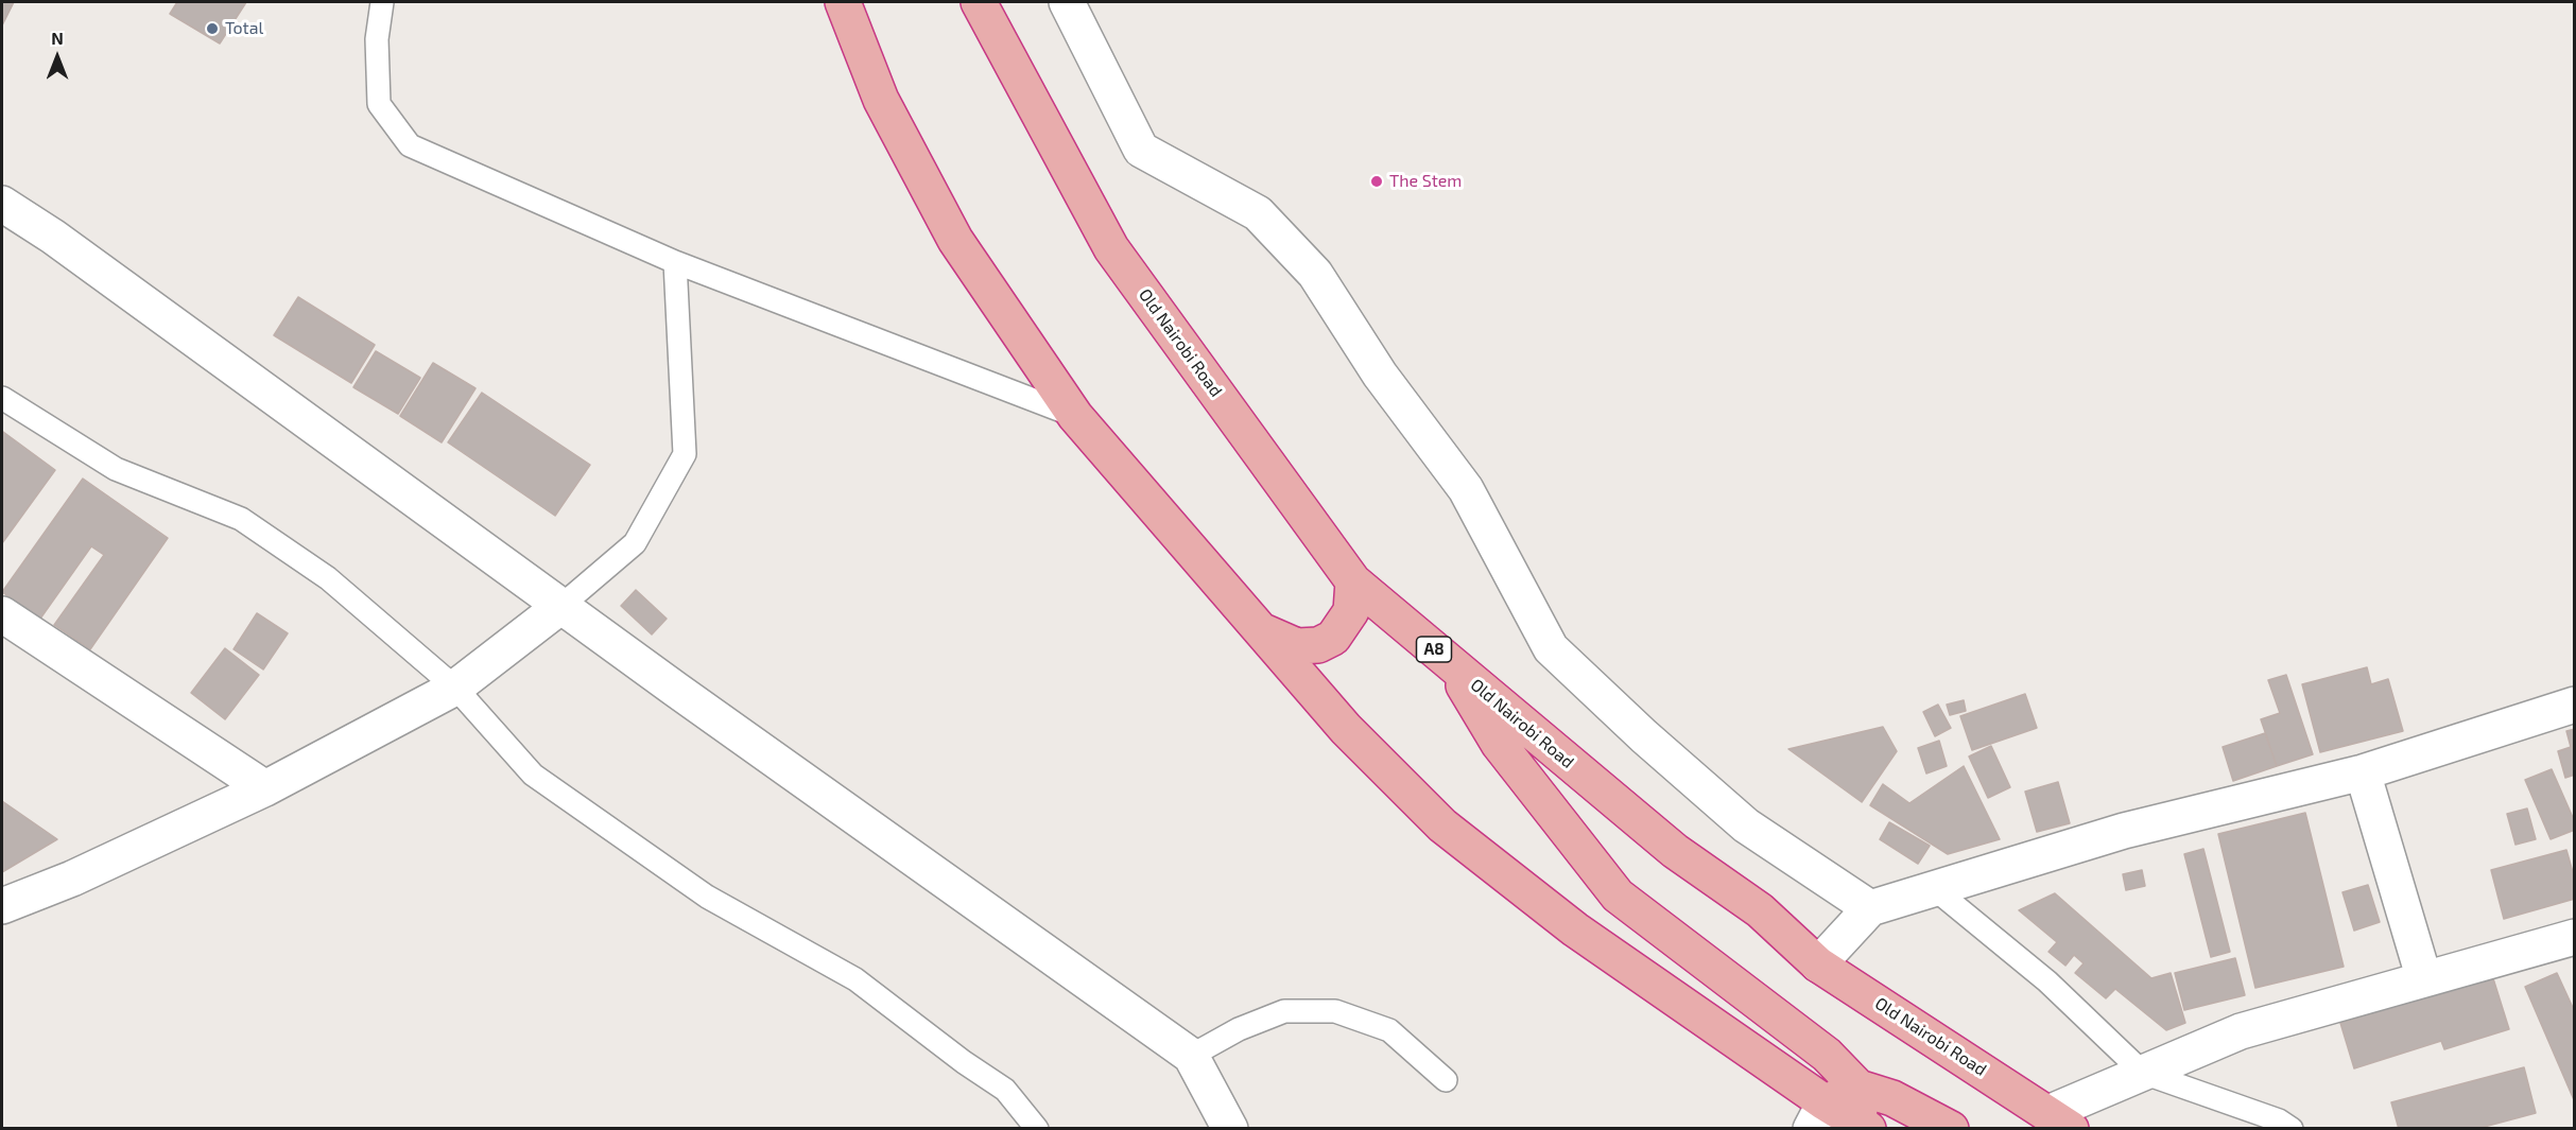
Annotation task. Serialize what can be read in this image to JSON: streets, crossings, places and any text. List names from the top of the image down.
{
  "streets": {
    "highway": ["Old Nairobi Road", "A8"]
  },
  "places": ["Total", "The Stem"],
  "north": "top"
}
